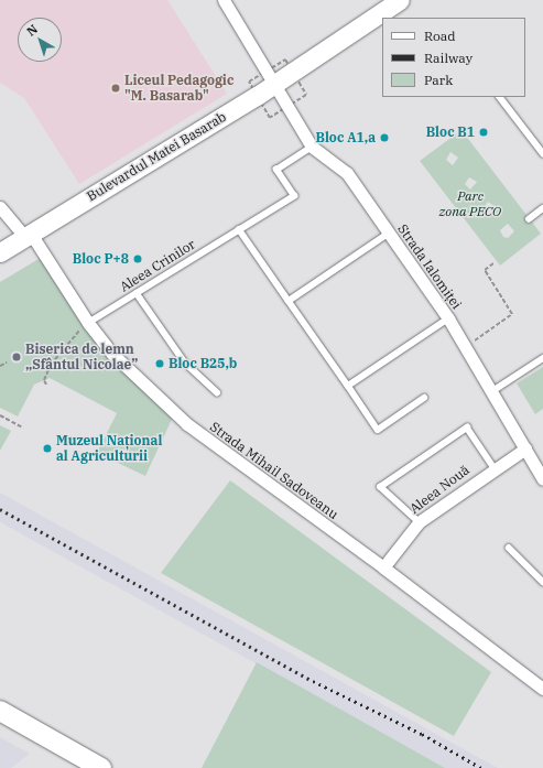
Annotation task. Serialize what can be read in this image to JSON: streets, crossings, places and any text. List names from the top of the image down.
{
  "streets": {
    "main road": ["Bulevardul Matei Basarab"],
    "street": ["Strada Ialomiței", "Strada Mihail Sadoveanu", "Aleea Nouă"],
    "lane": ["Aleea Crinilor"]
  },
  "crossings": [
    ["Bulevardul Matei Basarab", "Strada Ialomiței"],
    ["Bulevardul Matei Basarab", "Strada Mihail Sadoveanu"],
    ["Aleea Crinilor", "Strada Ialomiței"],
    ["Aleea Crinilor", "Strada Mihail Sadoveanu"],
    ["Strada Ialomiței", "Aleea Nouă"],
    ["Strada Mihail Sadoveanu", "Aleea Nouă"]
  ],
  "parks": ["Parc zona PECO"],
  "places": [
    "Liceul Pedagogic \"M. Basarab\"",
    "Bloc B1",
    "Bloc A1,a",
    "Bloc P+8",
    "Biserica de lemn „Sfântul Nicolae”",
    "Bloc B25,b",
    "Muzeul Național al Agriculturii"
  ],
  "legend": ["Road", "Railway", "Park"],
  "north": "top left"
}
